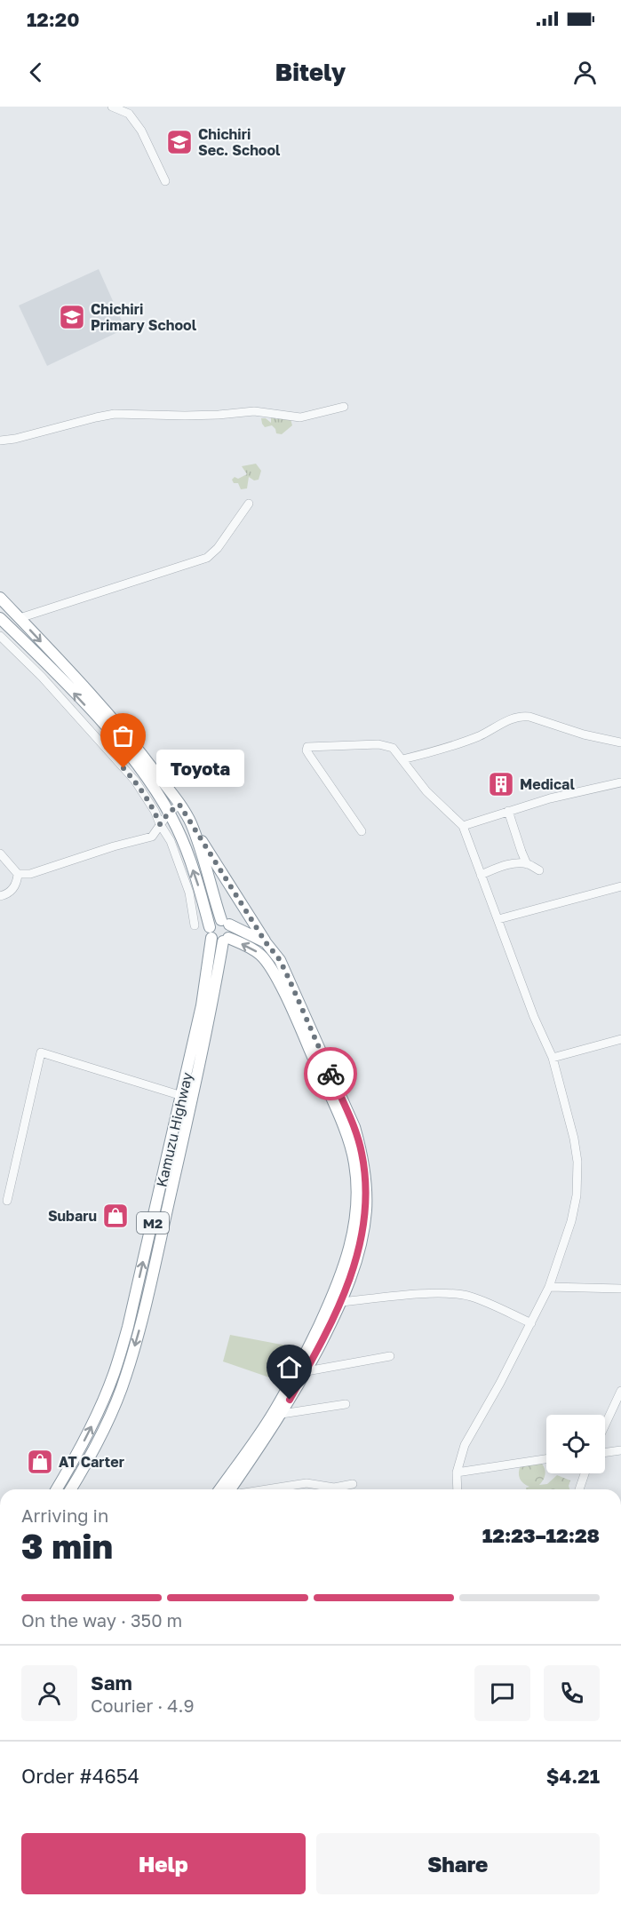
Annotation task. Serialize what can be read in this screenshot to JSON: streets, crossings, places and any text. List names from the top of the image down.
{
  "streets": {
    "highway": ["Kamuzu Highway", "M2"]
  },
  "crossings": [
    ["Kamuzu Highway", "M2"]
  ],
  "places": {
    "school or university": ["Chichiri Sec. School", "Chichiri Primary School"],
    "other": ["Toyota"],
    "building": ["Medical"],
    "shop": ["Subaru", "AT Carter"]
  },
  "page": {
    "status": "12:20",
    "header": "Bitely",
    "bubble": "Toyota",
    "heading": ["3 min", "Arriving in", "12:23–12:28"],
    "panel": [
      "Sam",
      "Courier · 4.9",
      "Order #4654",
      "$4.21"
    ],
    "bar": "On the way · 350 m",
    "buttons": ["Help", "Share"]
  }
}
